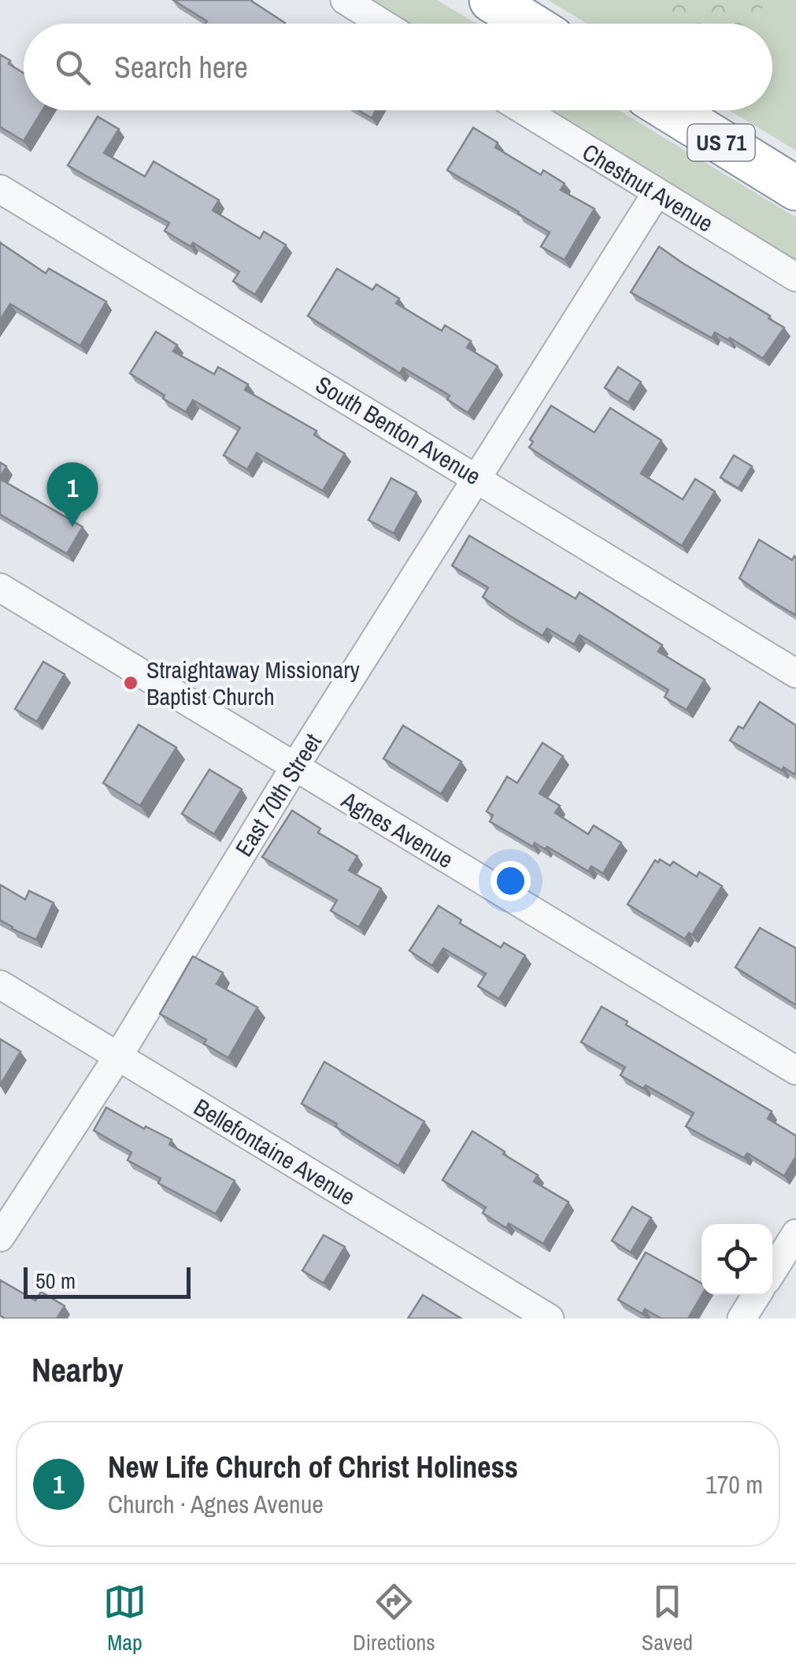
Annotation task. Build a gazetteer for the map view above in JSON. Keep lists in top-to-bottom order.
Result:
{
  "streets": {
    "highway": ["US 71"],
    "street": [
      "Chestnut Avenue",
      "South Benton Avenue",
      "East 70th Street",
      "Agnes Avenue",
      "Bellefontaine Avenue"
    ]
  },
  "crossings": [
    ["Chestnut Avenue", "East 70th Street"],
    ["South Benton Avenue", "East 70th Street"],
    ["East 70th Street", "Agnes Avenue"],
    ["East 70th Street", "Bellefontaine Avenue"]
  ],
  "places": ["Straightaway Missionary Baptist Church"],
  "scale_bar": "50 m",
  "page": {
    "search": "Search here",
    "pins": "1",
    "scale": "50 m",
    "heading": "Nearby",
    "list": [
      {
        "mark": "1",
        "name": "New Life Church of Christ Holiness",
        "note": "Church · Agnes Avenue",
        "value": "170 m"
      }
    ],
    "nav": ["Map", "Directions", "Saved"]
  }
}
